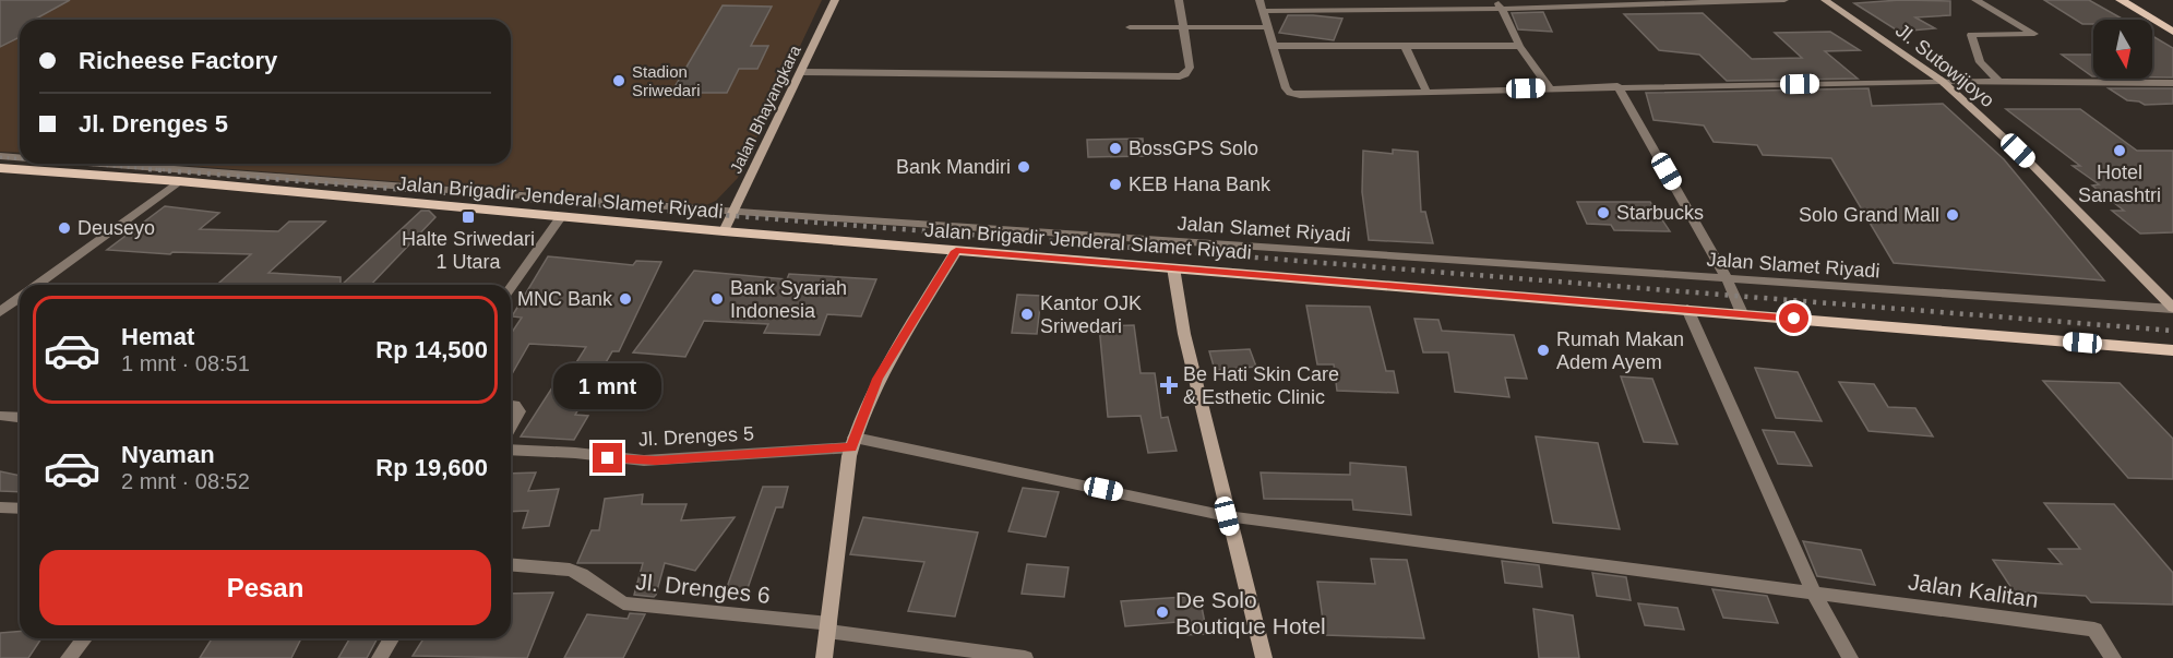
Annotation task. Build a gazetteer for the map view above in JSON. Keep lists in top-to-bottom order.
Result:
{
  "streets": {
    "main road": ["Jl. Sutowijoyo", "Jalan Bhayangkara", "Jalan Brigadir Jenderal Slamet Riyadi"],
    "street": [
      "Jalan Slamet Riyadi",
      "Jl. Drenges 5",
      "Jl. Drenges 6",
      "Jalan Kalitan"
    ]
  },
  "crossings": [
    ["Jl. Sutowijoyo", "Jalan Slamet Riyadi"],
    ["Jalan Bhayangkara", "Jalan Brigadir Jenderal Slamet Riyadi"],
    ["Jalan Bhayangkara", "Jalan Slamet Riyadi"],
    ["Jl. Drenges 5", "Jalan Kalitan"]
  ],
  "places": {
    "other": [
      "Stadion Sriwedari",
      "BossGPS Solo",
      "Hotel Sanashtri",
      "Bank Mandiri",
      "KEB Hana Bank",
      "Starbucks",
      "Solo Grand Mall",
      "Deuseyo",
      "MNC Bank",
      "Bank Syariah Indonesia",
      "Kantor OJK Sriwedari",
      "Rumah Makan Adem Ayem",
      "De Solo Boutique Hotel"
    ],
    "transit": ["Halte Sriwedari 1 Utara"],
    "health": ["Be Hati Skin Care & Esthetic Clinic"]
  },
  "north": "bottom",
  "page": {
    "banner": ["Richeese Factory", "Jl. Drenges 5"],
    "list": [
      {
        "name": "Hemat",
        "note": "1 mnt · 08:51",
        "value": "Rp 14,500"
      },
      {
        "name": "Nyaman",
        "note": "2 mnt · 08:52",
        "value": "Rp 19,600"
      }
    ],
    "bubble": "1 mnt",
    "buttons": "Pesan"
  }
}
